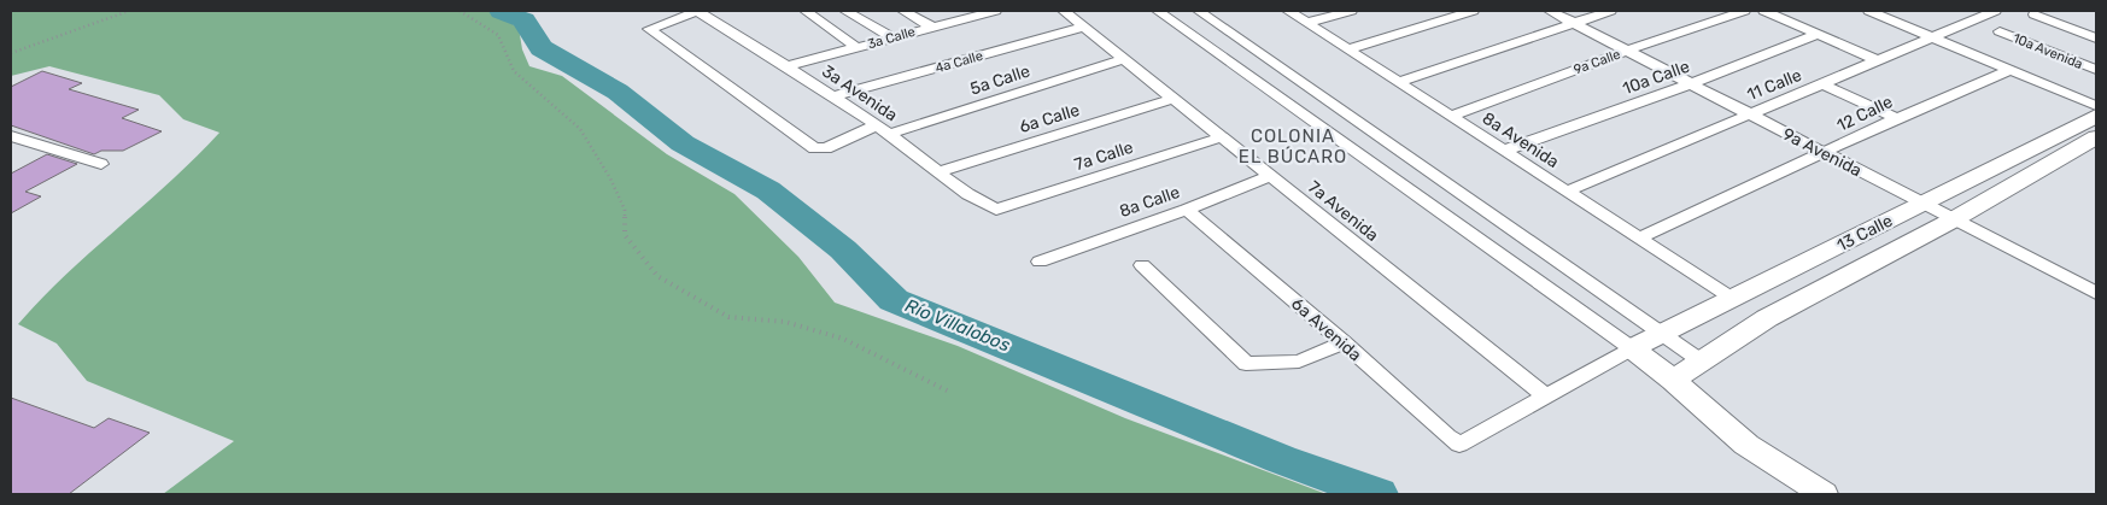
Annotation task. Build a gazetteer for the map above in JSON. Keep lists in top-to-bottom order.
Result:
{
  "streets": {
    "main road": ["13 Calle"],
    "street": [
      "3a Calle",
      "10a Avenida",
      "4a Calle",
      "9a Calle",
      "10a Calle",
      "5a Calle",
      "11 Calle",
      "3a Avenida",
      "12 Calle",
      "6a Calle",
      "8a Avenida",
      "9a Avenida",
      "7a Calle",
      "8a Calle",
      "7a Avenida",
      "6a Avenida"
    ]
  },
  "crossings": [
    ["3a Calle", "3a Avenida"],
    ["4a Calle", "3a Avenida"],
    ["4a Calle", "7a Avenida"],
    ["9a Calle", "8a Avenida"],
    ["9a Calle", "9a Avenida"],
    ["10a Calle", "8a Avenida"],
    ["10a Calle", "9a Avenida"],
    ["5a Calle", "3a Avenida"],
    ["5a Calle", "7a Avenida"],
    ["11 Calle", "8a Avenida"],
    ["11 Calle", "9a Avenida"],
    ["3a Avenida", "6a Calle"],
    ["3a Avenida", "7a Calle"],
    ["12 Calle", "8a Avenida"],
    ["12 Calle", "9a Avenida"],
    ["6a Calle", "7a Avenida"],
    ["8a Avenida", "13 Calle"],
    ["9a Avenida", "13 Calle"],
    ["7a Calle", "7a Avenida"],
    ["8a Calle", "7a Avenida"],
    ["8a Calle", "6a Avenida"],
    ["7a Avenida", "6a Avenida"]
  ],
  "districts": ["COLONIA EL BÚCARO"],
  "water": ["Río Villalobos"]
}
